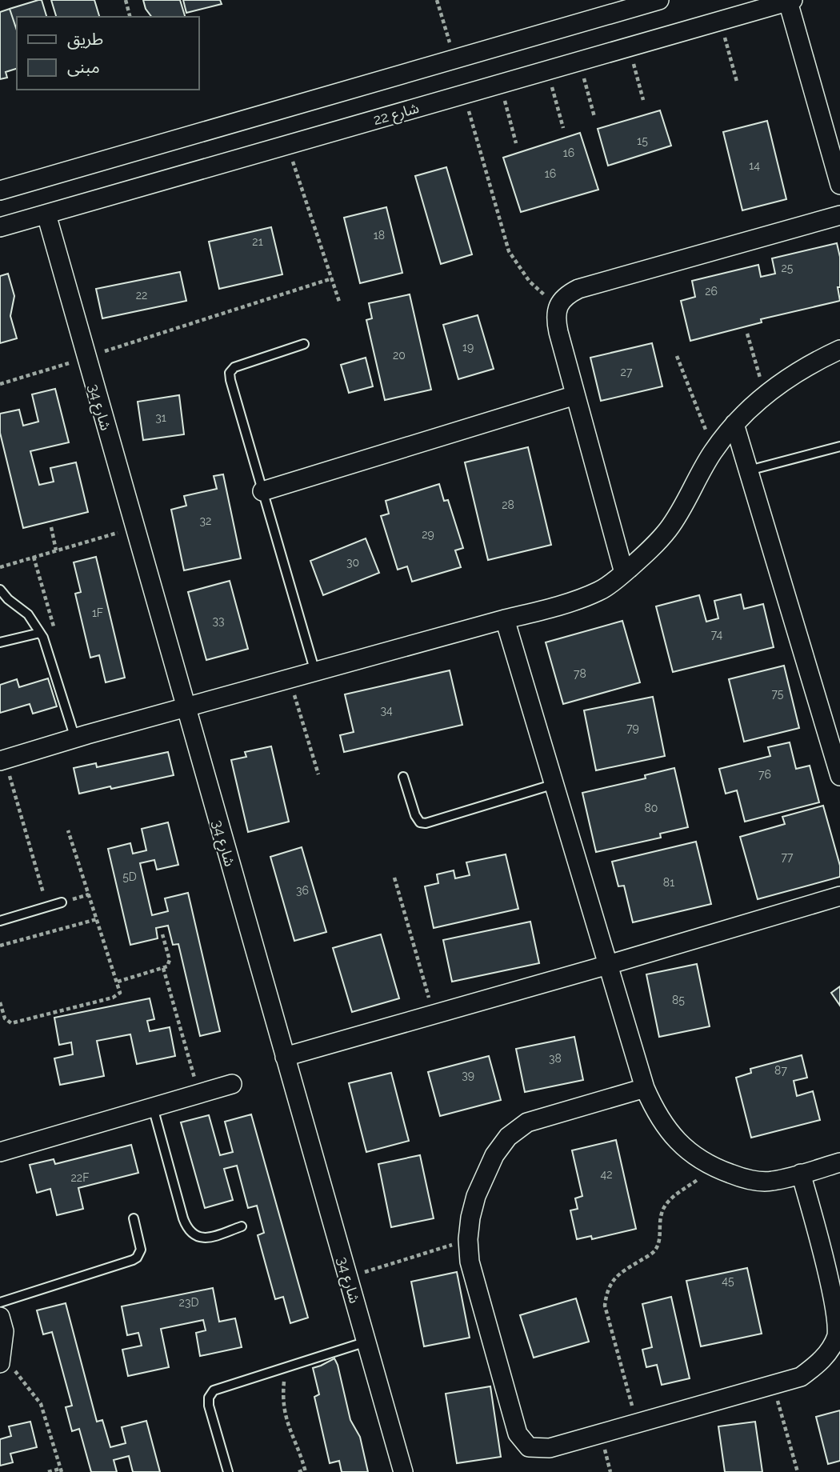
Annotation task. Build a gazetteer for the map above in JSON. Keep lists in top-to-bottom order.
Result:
{
  "streets": {
    "street": ["شارع 22", "شارع 34"]
  },
  "crossings": [
    ["شارع 22", "شارع 34"]
  ],
  "house_numbers": [
    "15",
    "16",
    "14",
    "16",
    "18",
    "21",
    "25",
    "26",
    "22",
    "19",
    "20",
    "27",
    "31",
    "28",
    "32",
    "29",
    "30",
    "1F",
    "33",
    "74",
    "78",
    "75",
    "34",
    "79",
    "76",
    "80",
    "77",
    "5D",
    "81",
    "36",
    "85",
    "38",
    "87",
    "39",
    "42",
    "22F",
    "45",
    "23D"
  ],
  "legend": ["طريق", "مبنى"]
}
